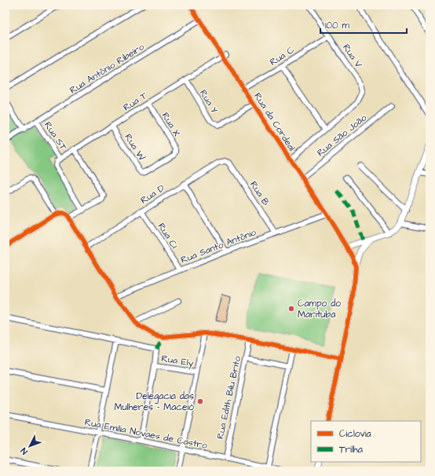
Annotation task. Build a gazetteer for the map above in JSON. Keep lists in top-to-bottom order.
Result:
{
  "streets": {
    "street": [
      "Rua C",
      "Rua V",
      "Rua Antônio Ribeiro",
      "Rua T",
      "Rua Y",
      "Rua da Cordeal",
      "Rua X",
      "Rua São João",
      "Rua ST",
      "Rua W",
      "Rua B",
      "Rua D",
      "Rua C1",
      "Rua Santo Antônio",
      "Rua Ely",
      "Rua Edith Bilu Brito",
      "Rua Emília Novaes de Castro"
    ]
  },
  "crossings": [
    ["Rua C", "Rua V"],
    ["Rua C", "Rua da Cordeal"],
    ["Rua Antônio Ribeiro", "Rua da Cordeal"],
    ["Rua Antônio Ribeiro", "Rua ST"],
    ["Rua T", "Rua Y"],
    ["Rua T", "Rua da Cordeal"],
    ["Rua T", "Rua X"],
    ["Rua T", "Rua ST"],
    ["Rua T", "Rua W"],
    ["Rua Y", "Rua da Cordeal"],
    ["Rua da Cordeal", "Rua São João"],
    ["Rua da Cordeal", "Rua Santo Antônio"],
    ["Rua X", "Rua W"],
    ["Rua B", "Rua D"],
    ["Rua B", "Rua Santo Antônio"],
    ["Rua D", "Rua C1"],
    ["Rua C1", "Rua Santo Antônio"],
    ["Rua Edith Bilu Brito", "Rua Emília Novaes de Castro"]
  ],
  "places": ["Campo do Marituba", "Delegacia das Mulheres - Maceió"],
  "legend": ["Ciclovia", "Trilha"],
  "scale_bar": "100 m",
  "north": "bottom left"
}
